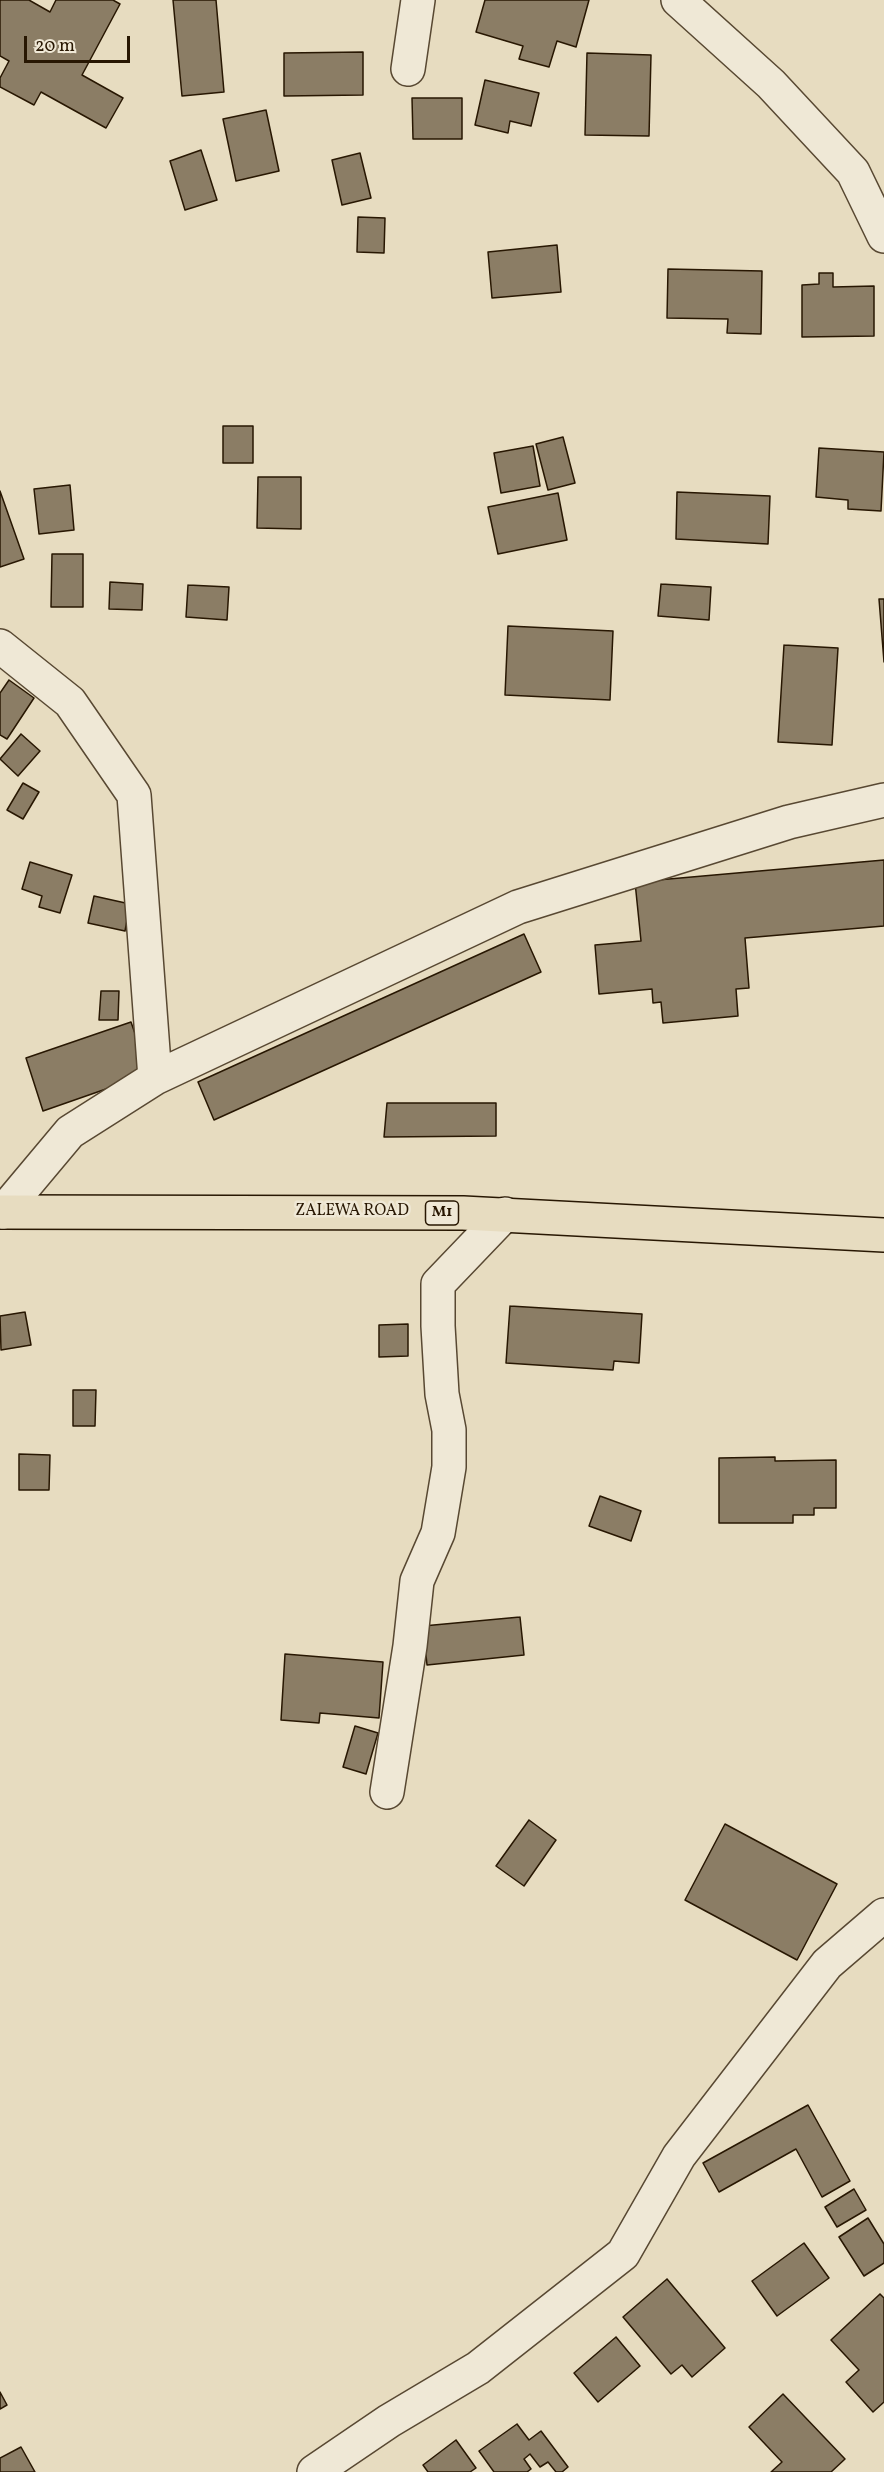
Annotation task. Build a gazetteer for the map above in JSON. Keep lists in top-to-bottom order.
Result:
{
  "streets": {
    "highway": ["ZALEWA ROAD", "M1"]
  },
  "scale_bar": "20 m"
}
